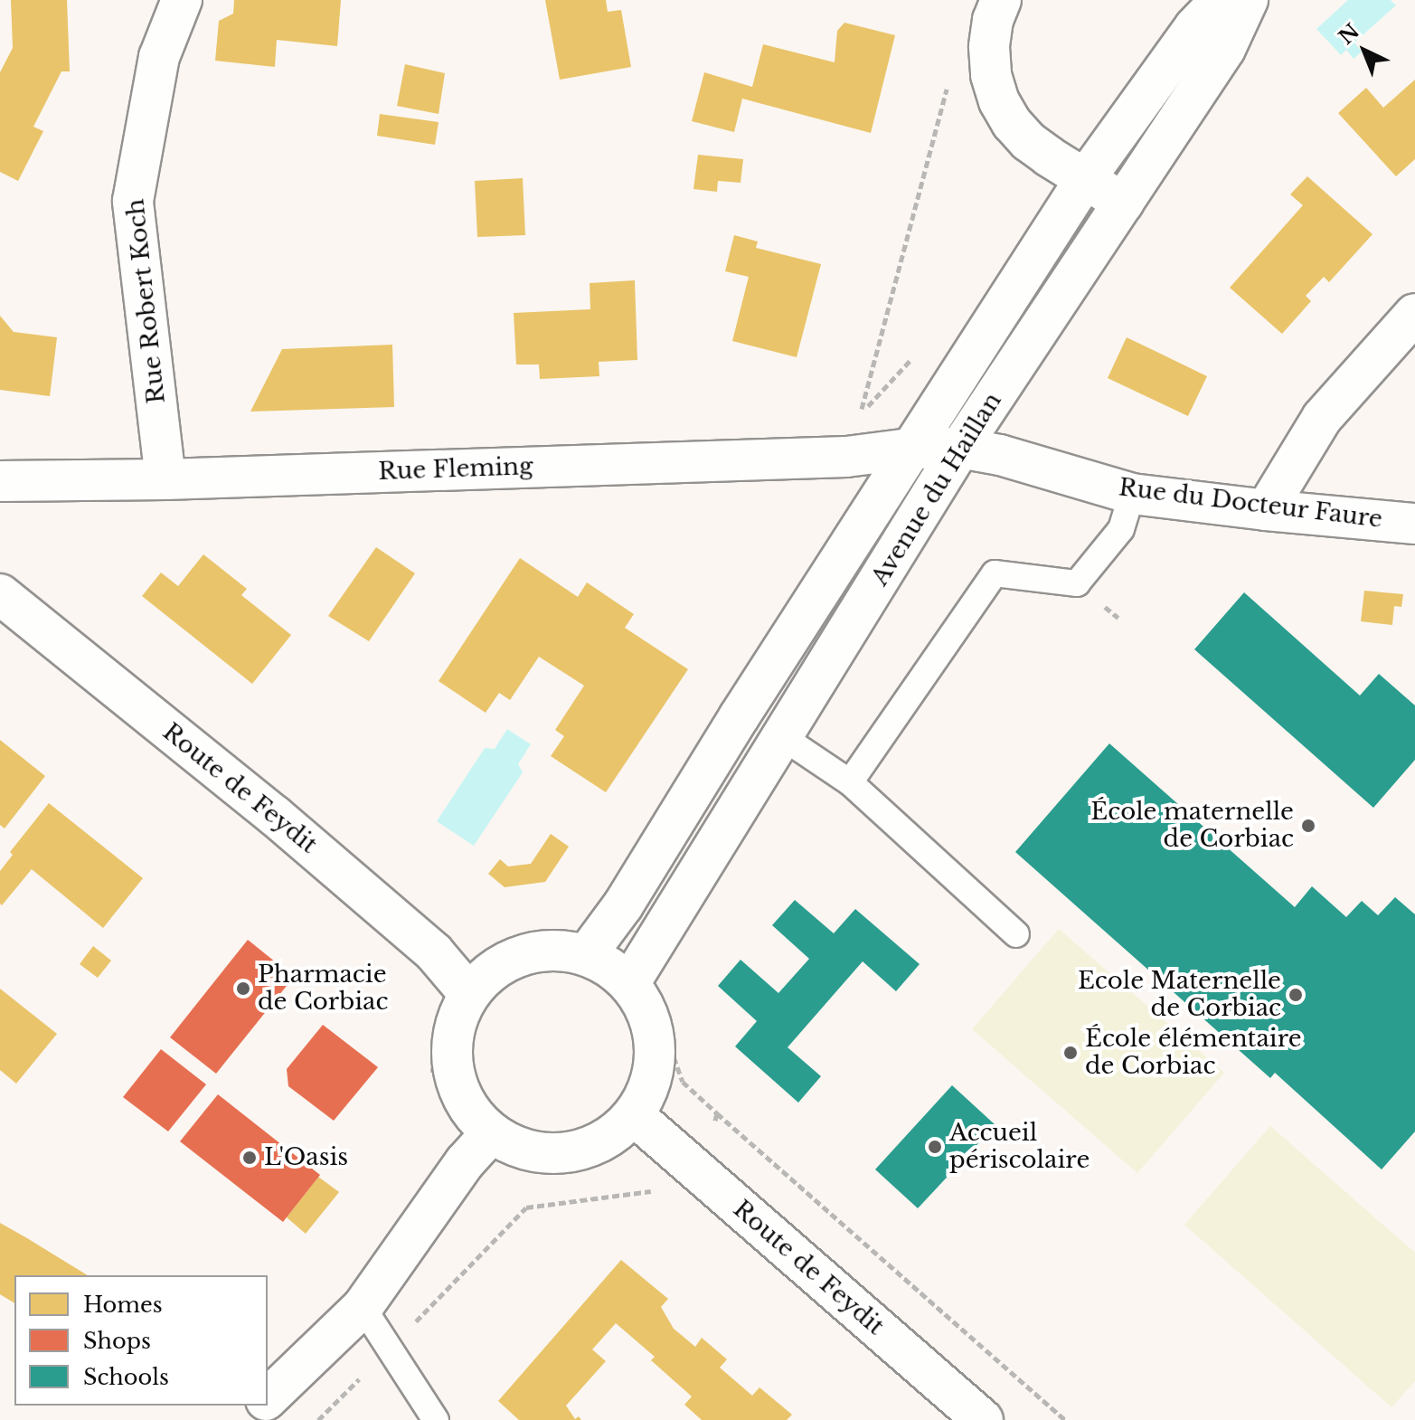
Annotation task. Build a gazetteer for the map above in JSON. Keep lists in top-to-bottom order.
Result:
{
  "streets": {
    "street": [
      "Rue Robert Koch",
      "Rue Fleming",
      "Avenue du Haillan",
      "Rue du Docteur Faure",
      "Route de Feydit"
    ]
  },
  "crossings": [
    ["Rue Robert Koch", "Rue Fleming"],
    ["Rue Fleming", "Avenue du Haillan"],
    ["Rue Fleming", "Rue du Docteur Faure"],
    ["Avenue du Haillan", "Rue du Docteur Faure"],
    ["Avenue du Haillan", "Route de Feydit"]
  ],
  "places": [
    "École maternelle de Corbiac",
    "Pharmacie de Corbiac",
    "Ecole Maternelle de Corbiac",
    "École élémentaire de Corbiac",
    "Accueil périscolaire",
    "L'Oasis"
  ],
  "legend": ["Homes", "Shops", "Schools"],
  "north": "top left"
}
